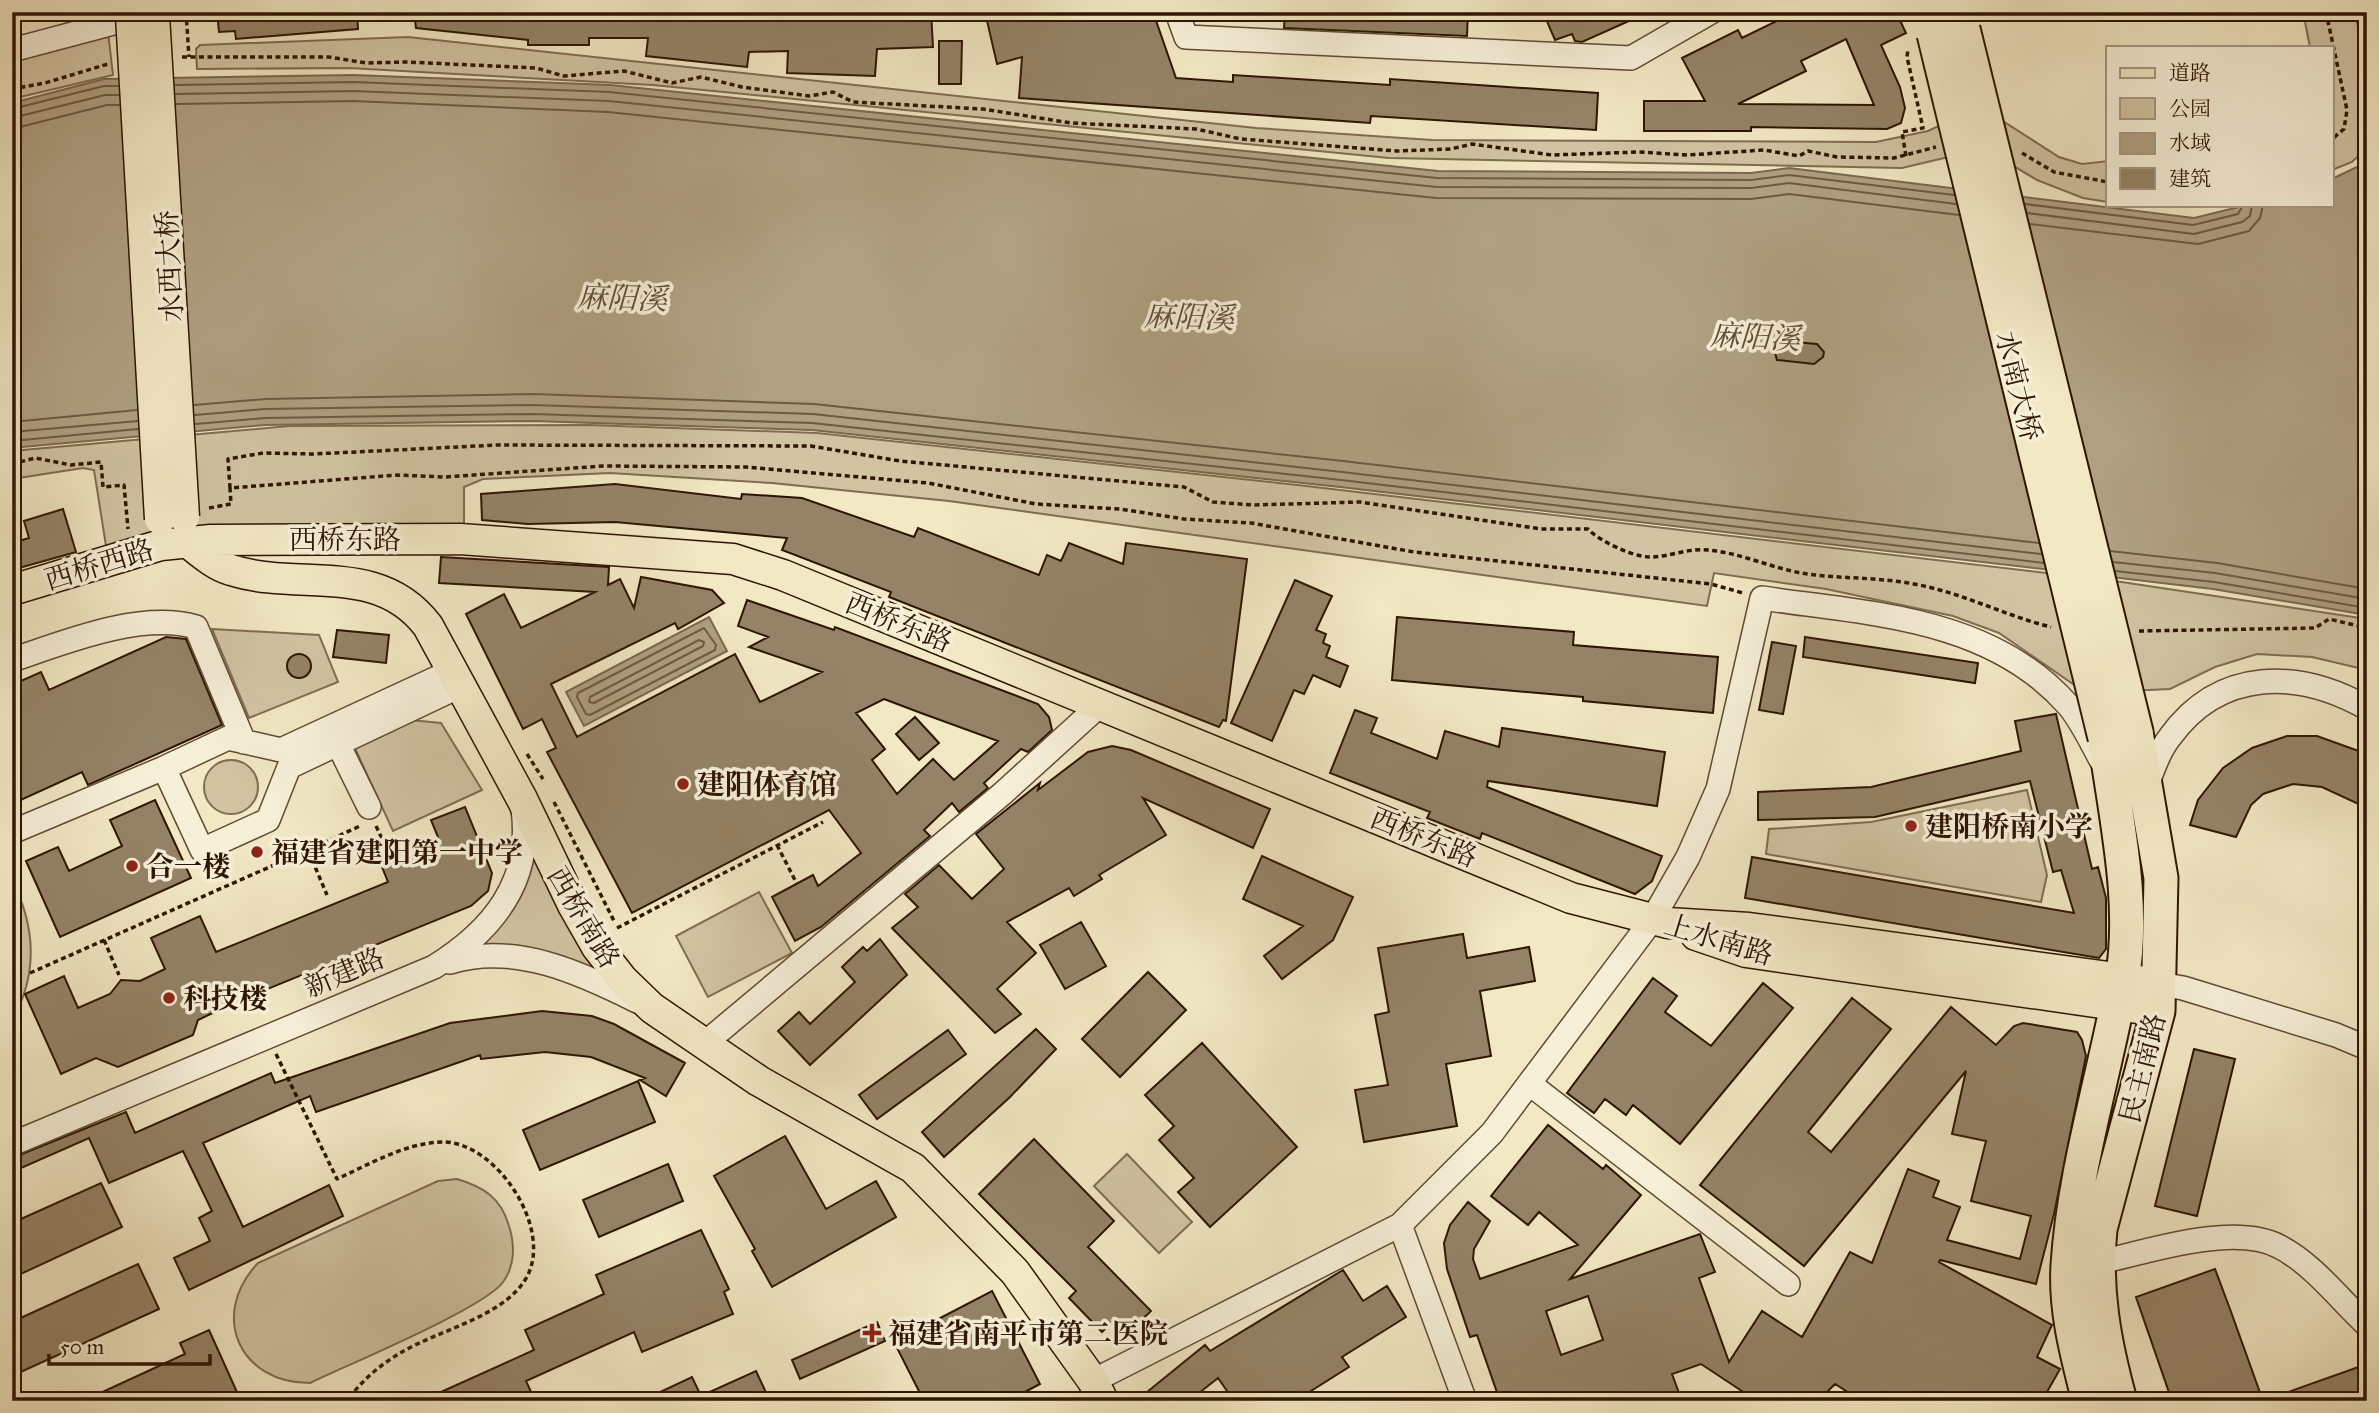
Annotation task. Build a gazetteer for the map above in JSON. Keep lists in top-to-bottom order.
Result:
{
  "streets": {
    "highway": ["水南大桥", "民主南路"],
    "main road": [
      "水西大桥",
      "西桥东路",
      "西桥西路",
      "西桥南路",
      "上水南路"
    ],
    "street": ["新建路"]
  },
  "crossings": [
    ["水西大桥", "西桥东路"],
    ["水西大桥", "西桥西路"],
    ["水西大桥", "西桥南路"],
    ["水南大桥", "民主南路"],
    ["西桥东路", "西桥西路"],
    ["西桥东路", "西桥南路"],
    ["西桥东路", "上水南路"],
    ["西桥西路", "西桥南路"],
    ["西桥南路", "新建路"],
    ["上水南路", "民主南路"]
  ],
  "water": ["麻阳溪"],
  "places": {
    "other": [
      "建阳体育馆",
      "建阳桥南小学",
      "福建省建阳第一中学",
      "合一楼",
      "科技楼"
    ],
    "health": ["福建省南平市第二医院"]
  },
  "legend": [
    "道路",
    "公园",
    "水域",
    "建筑"
  ],
  "scale_bar": "50 m"
}
